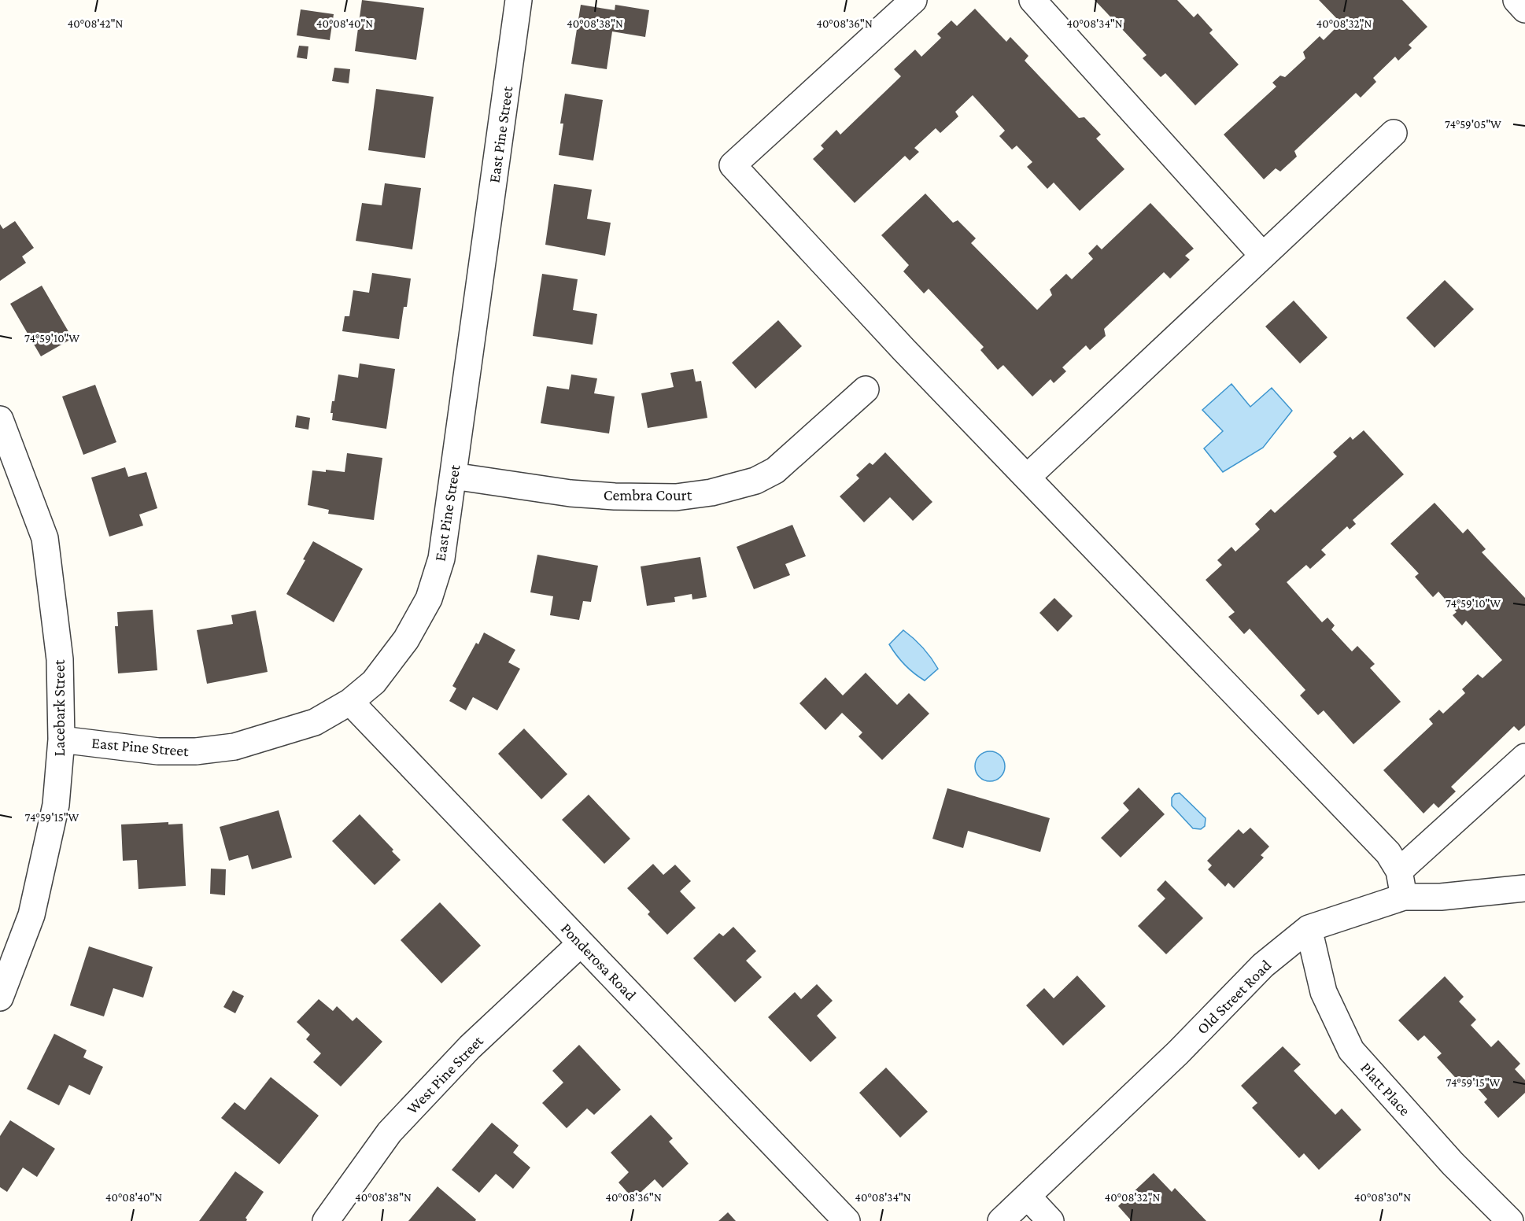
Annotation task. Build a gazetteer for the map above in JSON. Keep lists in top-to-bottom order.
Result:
{
  "streets": {
    "street": [
      "East Pine Street",
      "Cembra Court",
      "Lacebark Street",
      "Ponderosa Road",
      "Old Street Road",
      "West Pine Street",
      "Platt Place"
    ]
  },
  "crossings": [
    ["East Pine Street", "Cembra Court"],
    ["East Pine Street", "Lacebark Street"],
    ["East Pine Street", "Ponderosa Road"],
    ["Ponderosa Road", "West Pine Street"],
    ["Old Street Road", "Platt Place"]
  ],
  "coordinates": [
    "40°08'42\"N",
    "40°08'40\"N",
    "40°08'38\"N",
    "40°08'36\"N",
    "40°08'34\"N",
    "40°08'32\"N",
    "74°59'05\"W",
    "74°59'10\"W",
    "74°59'15\"W",
    "40°08'30\"N"
  ]
}
